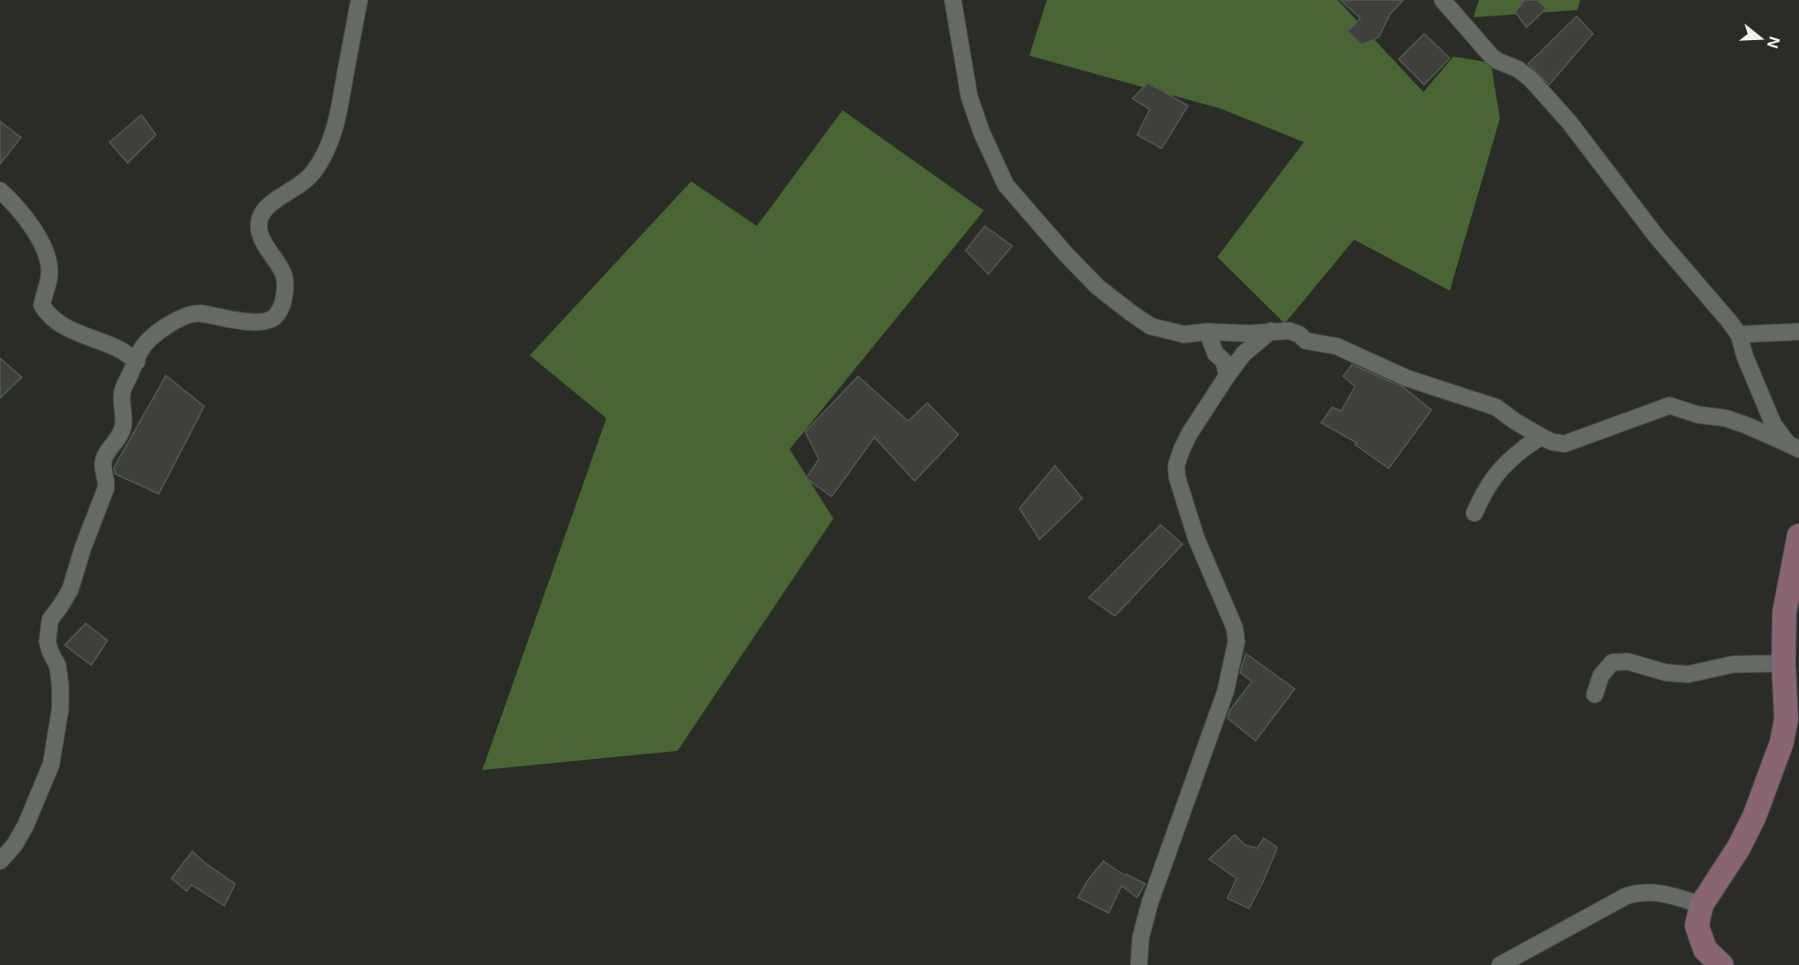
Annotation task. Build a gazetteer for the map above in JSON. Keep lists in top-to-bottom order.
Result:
{
  "north": "right"
}
